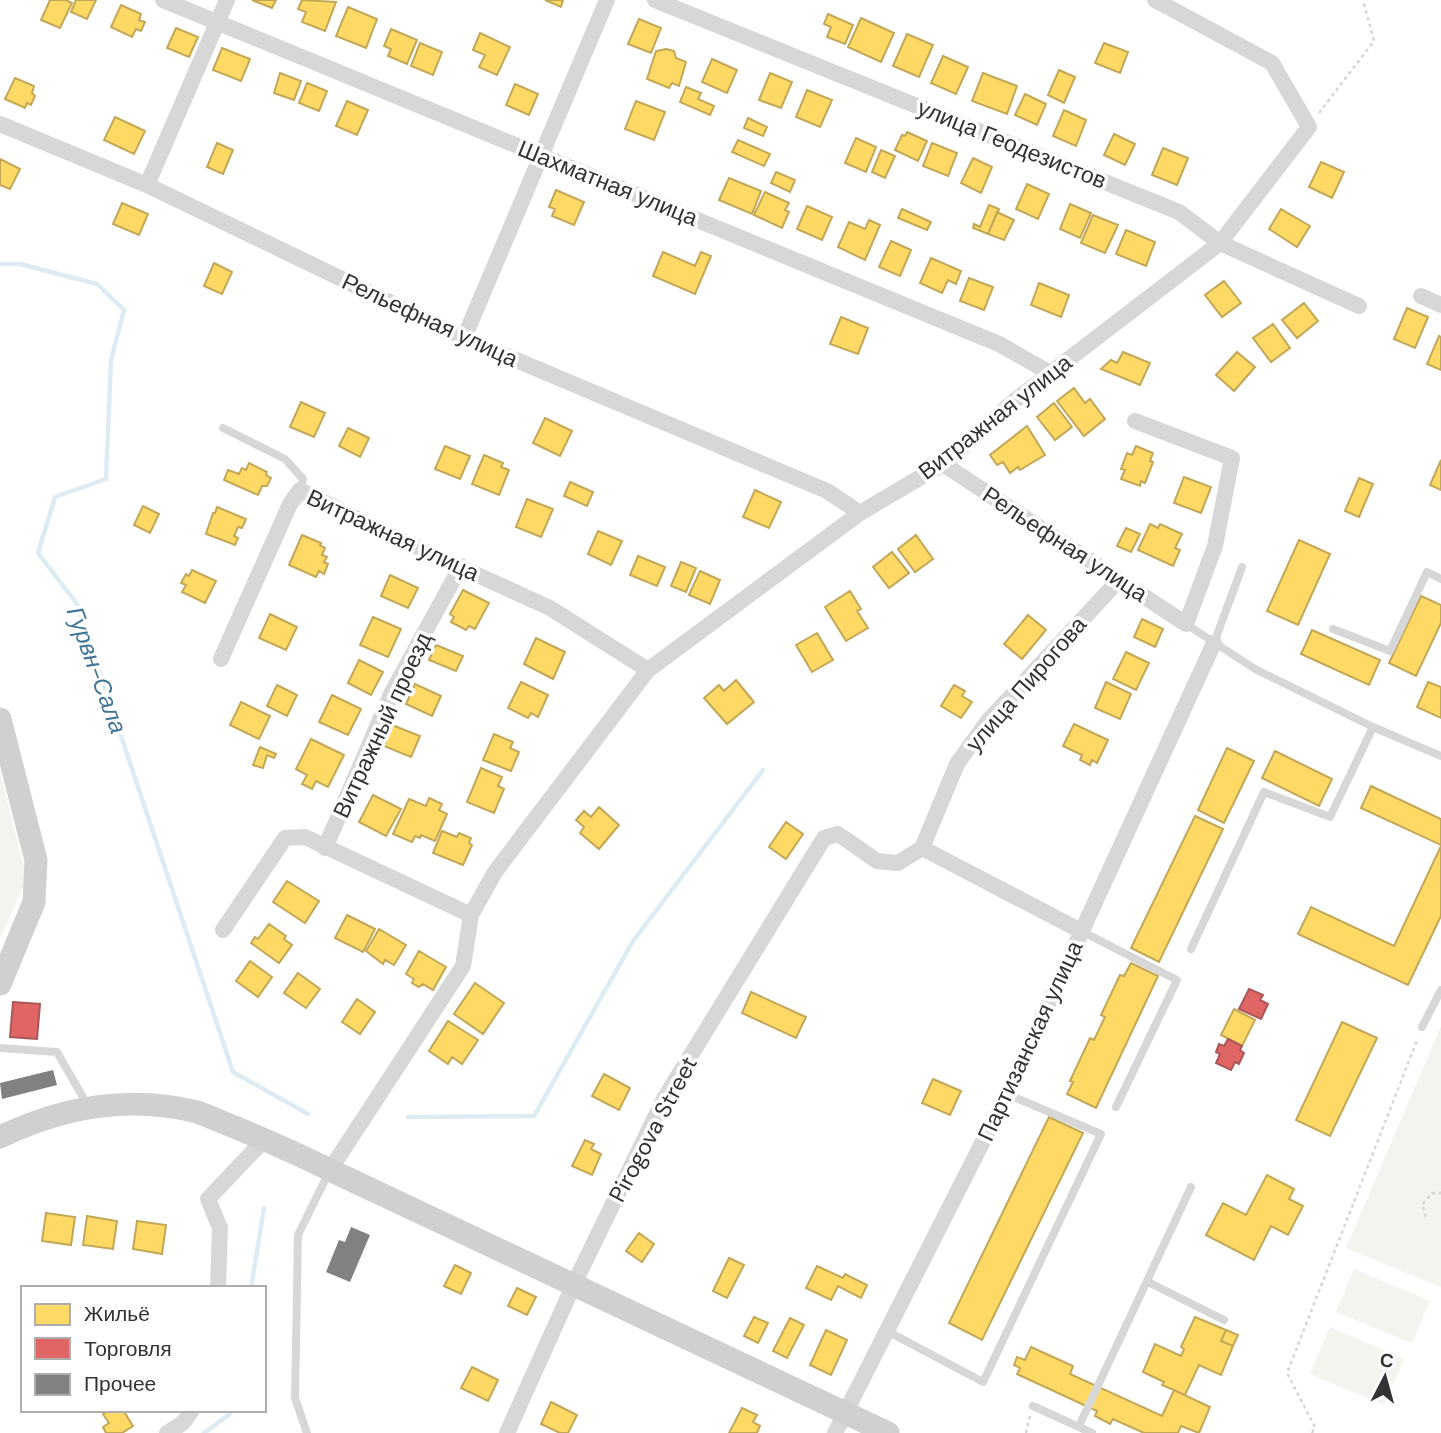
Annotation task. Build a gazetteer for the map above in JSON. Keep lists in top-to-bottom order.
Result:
{
  "streets": {
    "street": [
      "улица Геодезистов",
      "Шахматная улица",
      "Рельефная улица",
      "Витражная улица",
      "улица Пирогова",
      "Витражный проезд",
      "Партизанская улица",
      "Pirogova Street"
    ]
  },
  "crossings": [
    ["улица Геодезистов", "Витражная улица"],
    ["Шахматная улица", "Витражная улица"],
    ["Рельефная улица", "Витражная улица"],
    ["Рельефная улица", "улица Пирогова"],
    ["Витражная улица", "Витражный проезд"],
    ["улица Пирогова", "Pirogova Street"]
  ],
  "water": ["Гурвн-Сала"],
  "legend": ["Жильё", "Торговля", "Прочее"],
  "north": "top"
}
